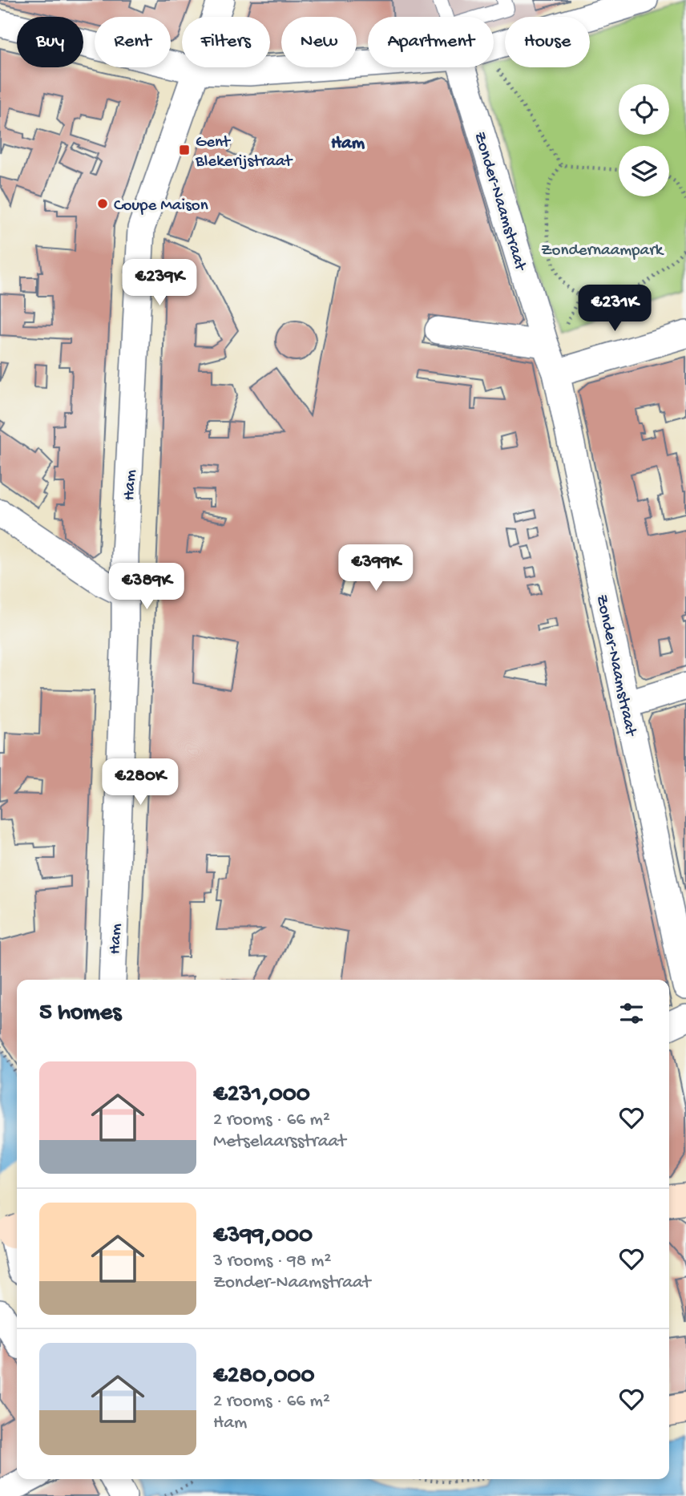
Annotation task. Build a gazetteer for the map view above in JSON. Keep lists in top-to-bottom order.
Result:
{
  "streets": {
    "street": ["Zonder-Naamstraat", "Ham"]
  },
  "districts": ["Ham"],
  "parks": ["Zondernaampark"],
  "places": {
    "transit": ["Gent Blekerijstraat"],
    "other": ["Coupe Maison"]
  },
  "page": {
    "chip": [
      "Buy",
      "Rent",
      "Filters",
      "New",
      "Apartment",
      "House"
    ],
    "price": [
      "€239K",
      "€231K",
      "€399K",
      "€389K",
      "€280K"
    ],
    "heading": "5 homes",
    "list": [
      {
        "name": "€231,000",
        "note": "2 rooms · 66 m² · Metselaarsstraat"
      },
      {
        "name": "€399,000",
        "note": "3 rooms · 98 m² · Zonder-Naamstraat"
      },
      {
        "name": "€280,000",
        "note": "2 rooms · 66 m² · Ham"
      }
    ]
  }
}
